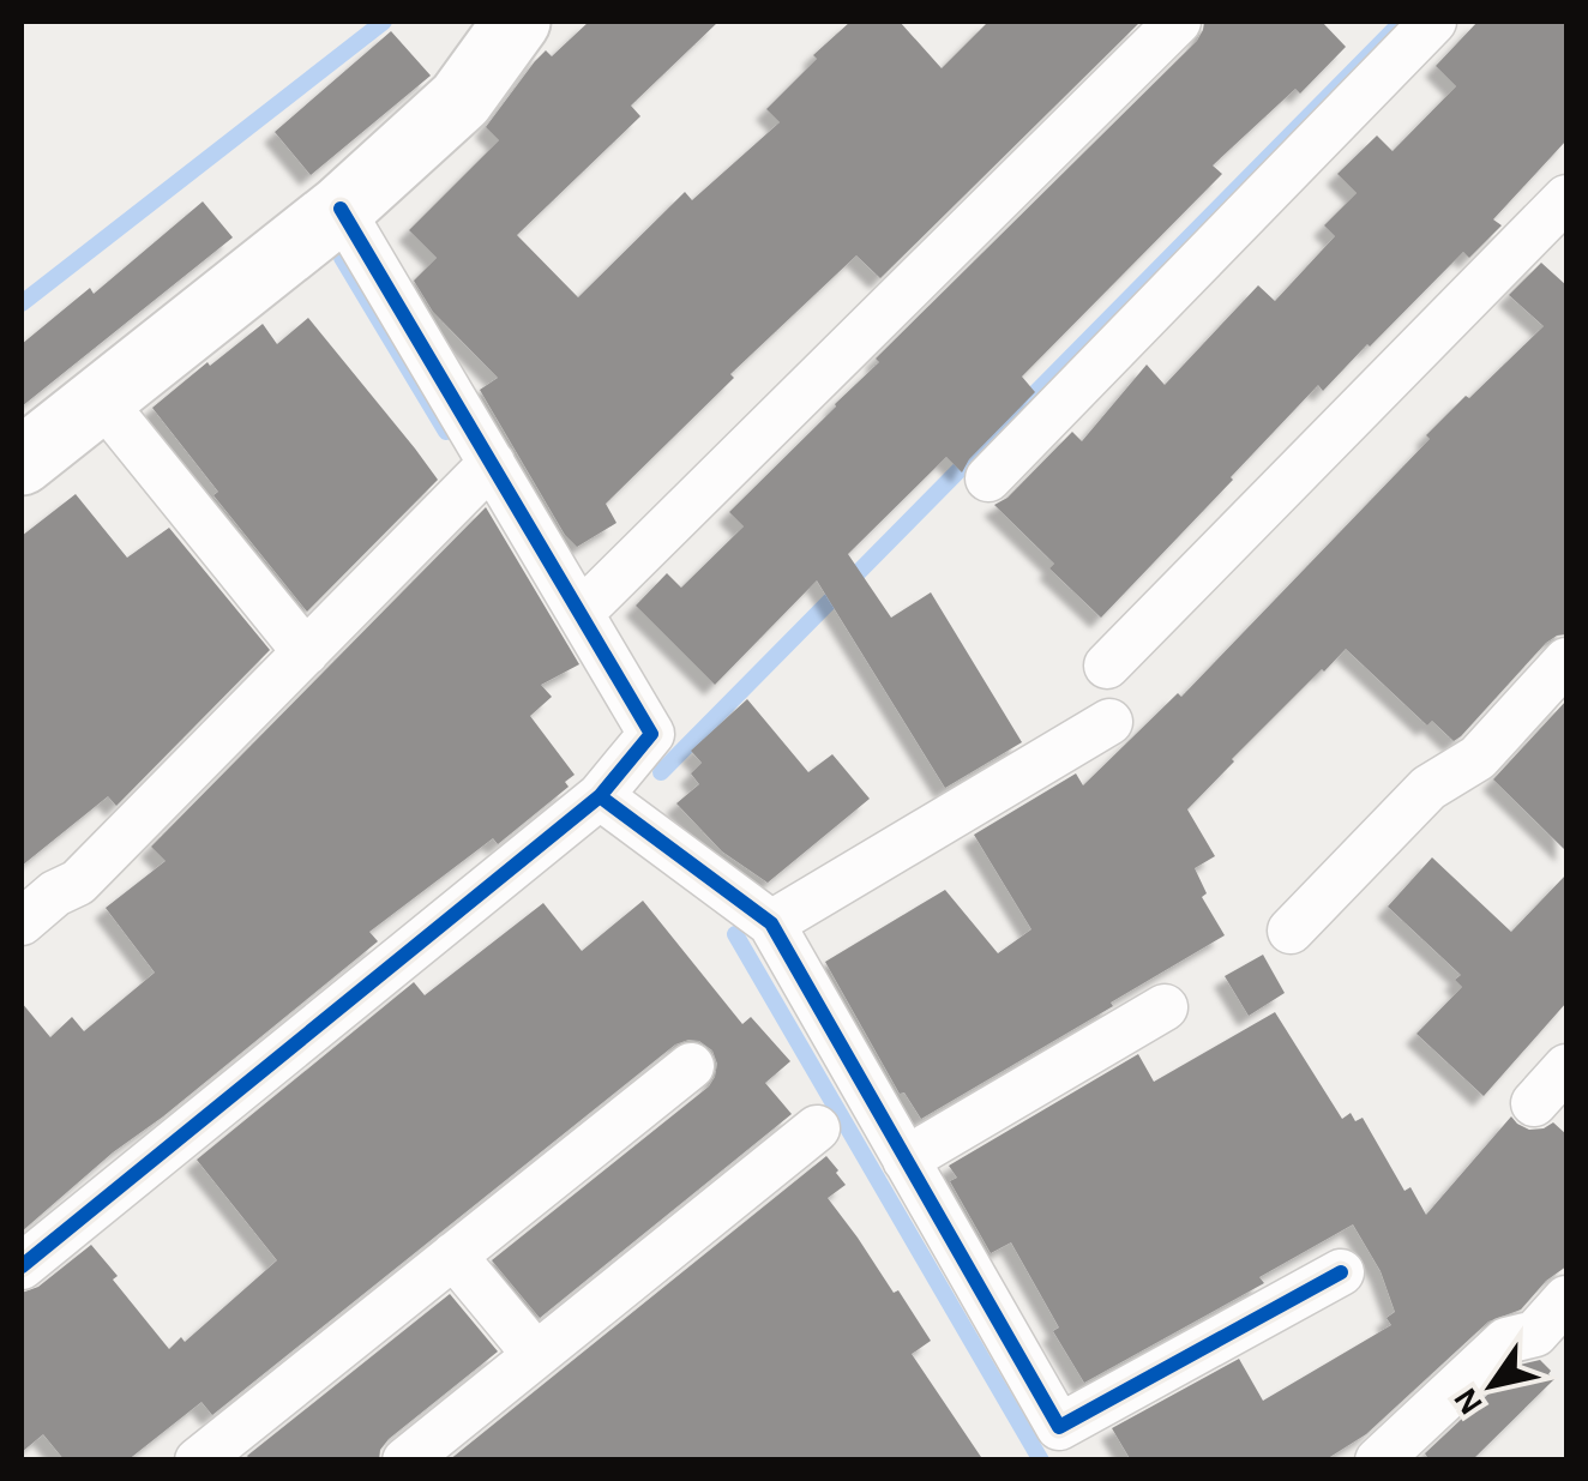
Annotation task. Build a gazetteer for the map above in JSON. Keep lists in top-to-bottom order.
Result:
{
  "north": "bottom left"
}
